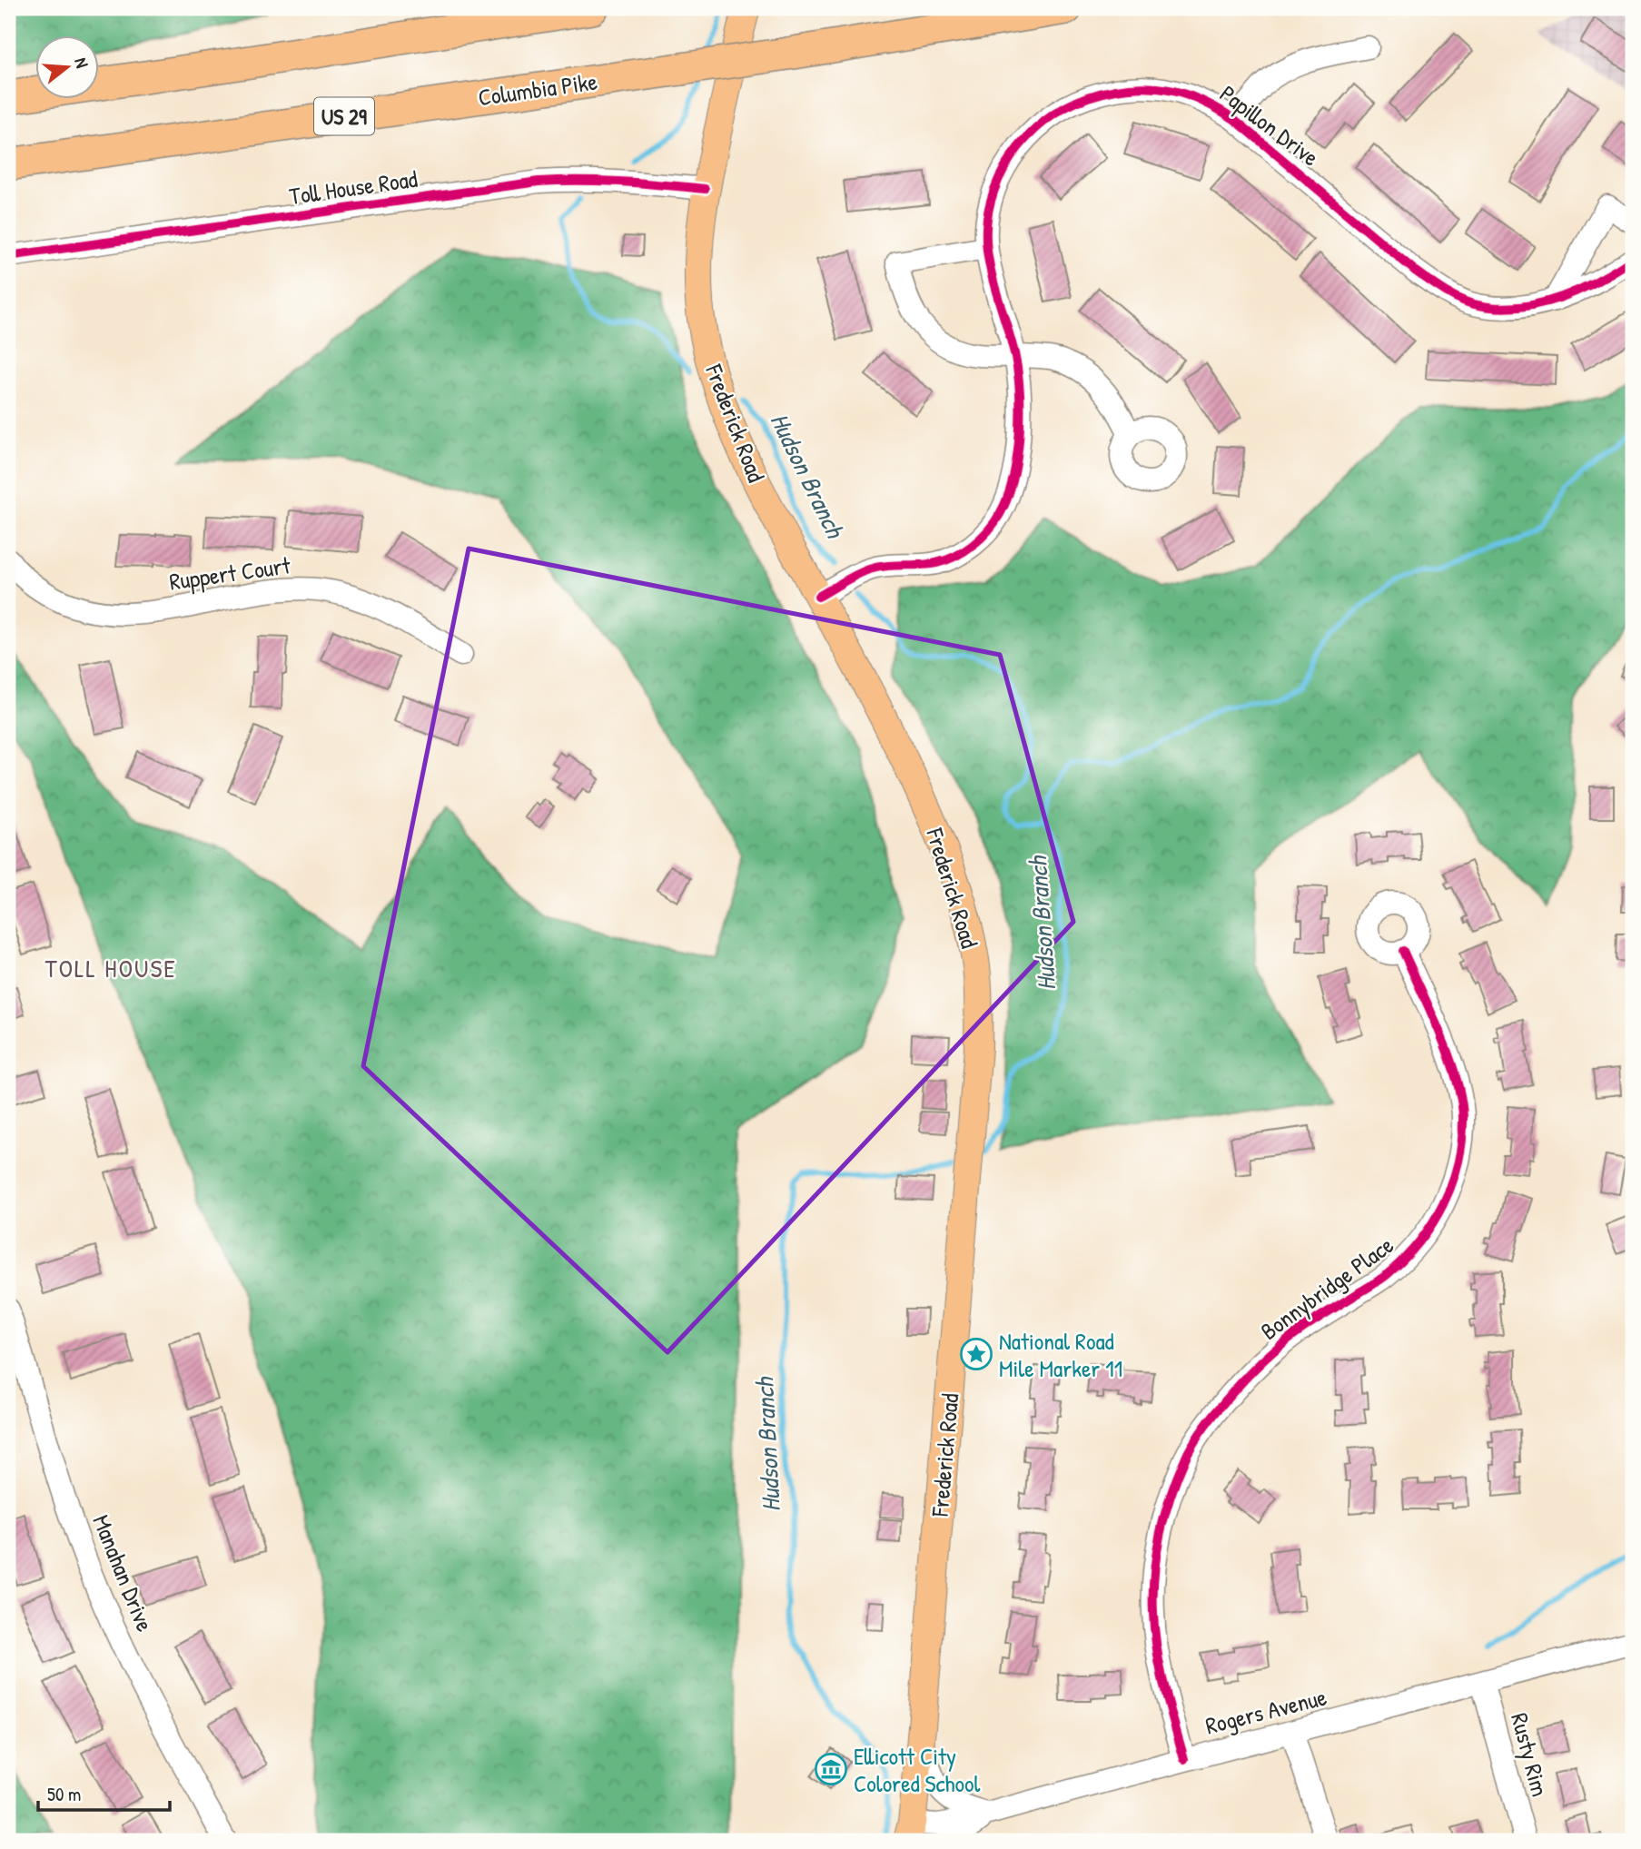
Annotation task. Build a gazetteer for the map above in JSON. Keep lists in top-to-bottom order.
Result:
{
  "streets": {
    "highway": ["Columbia Pike", "US 29"],
    "main road": ["Frederick Road"],
    "street": [
      "Papillon Drive",
      "Toll House Road",
      "Ruppert Court",
      "Bonnybridge Place",
      "Manahan Drive",
      "Rogers Avenue",
      "Rusty Rim"
    ]
  },
  "crossings": [
    ["Papillon Drive", "Frederick Road"],
    ["Toll House Road", "Frederick Road"],
    ["Frederick Road", "Rogers Avenue"],
    ["Bonnybridge Place", "Rogers Avenue"],
    ["Rogers Avenue", "Rusty Rim"]
  ],
  "districts": ["TOLL HOUSE"],
  "water": ["Hudson Branch"],
  "places": {
    "place": ["National Road Mile Marker 11"],
    "museum": ["Ellicott City Colored School"]
  },
  "scale_bar": "50 m",
  "north": "right"
}
